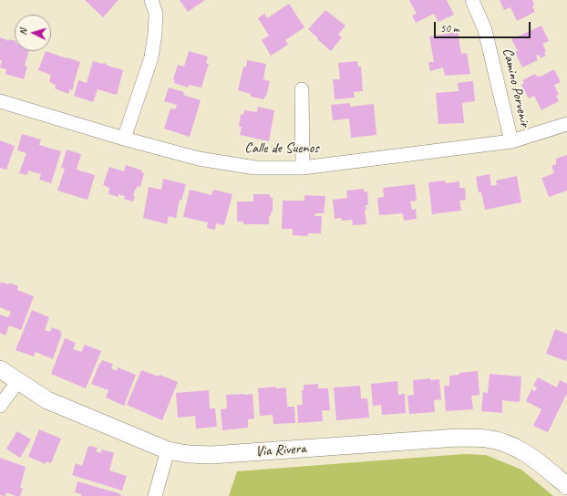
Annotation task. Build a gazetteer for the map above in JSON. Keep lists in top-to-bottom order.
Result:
{
  "streets": {
    "street": ["Camino Porvenir", "Calle de Suenos", "Via Rivera"]
  },
  "crossings": [
    ["Camino Porvenir", "Calle de Suenos"]
  ],
  "scale_bar": "50 m",
  "north": "left"
}
